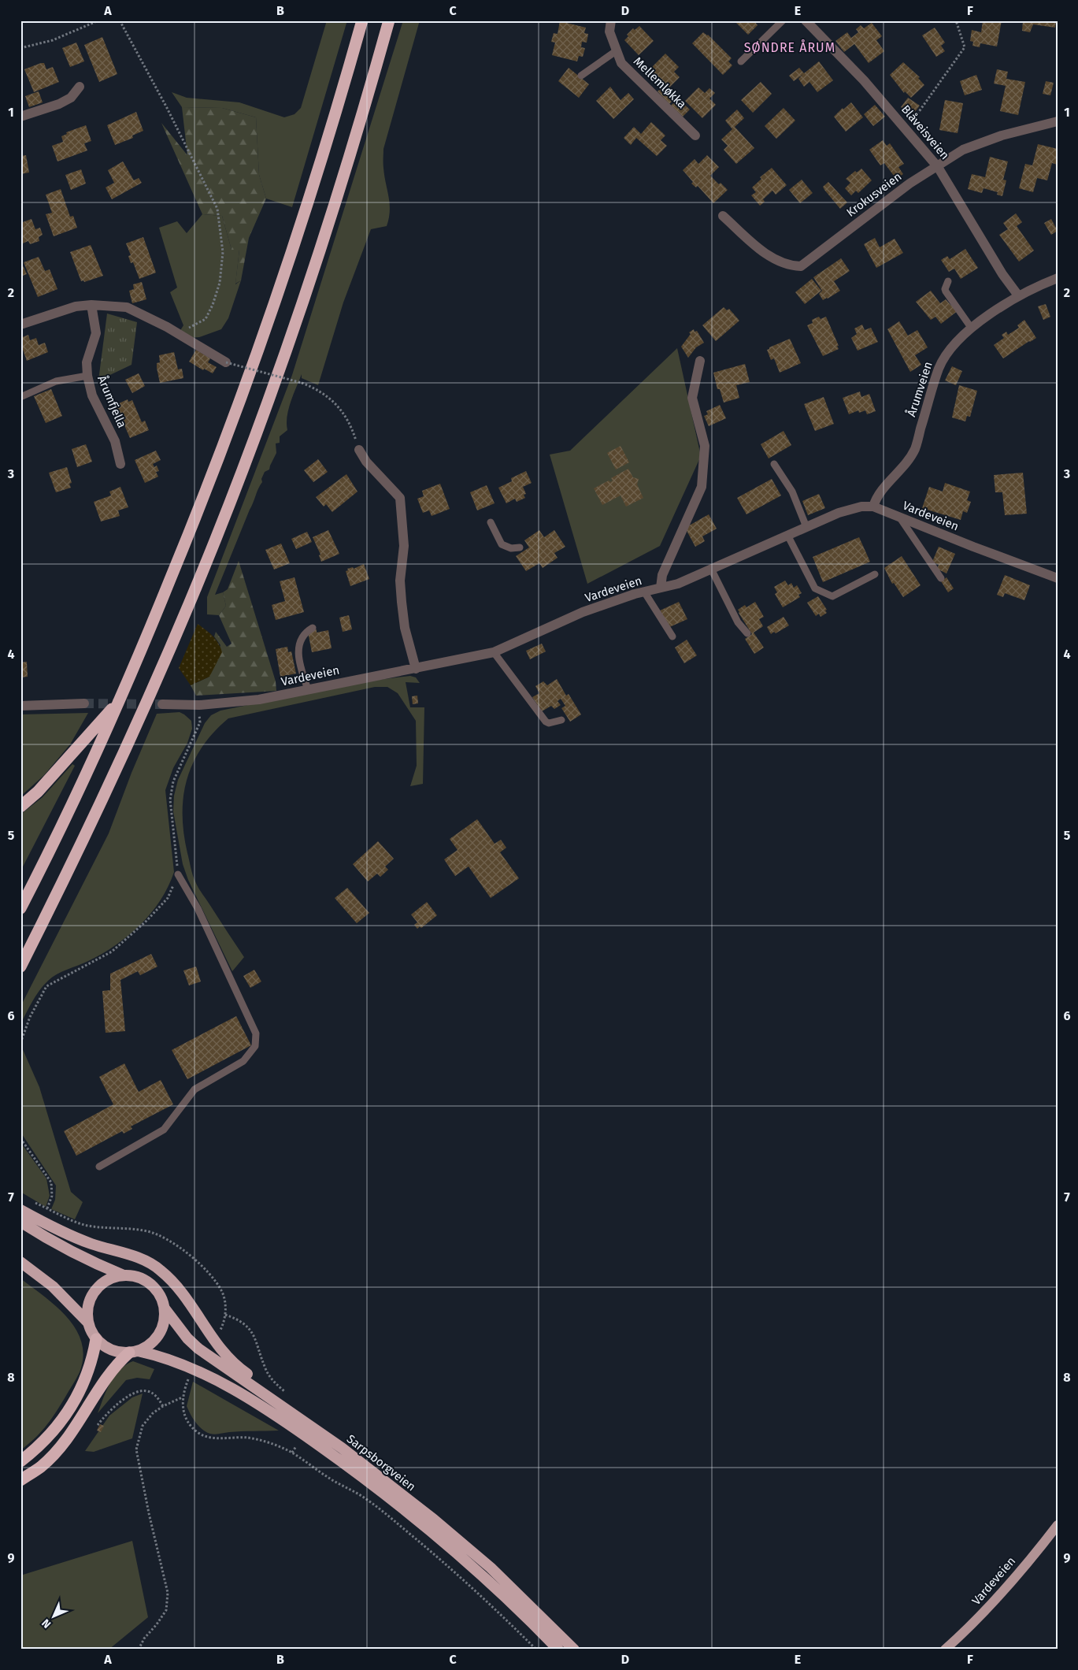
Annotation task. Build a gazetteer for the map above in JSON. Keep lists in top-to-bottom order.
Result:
{
  "streets": {
    "highway": ["Sarpsborgveien"],
    "main road": ["Vardeveien"],
    "street": [
      "Mellemløkka",
      "Blåveisveien",
      "Krokusveien",
      "Årumveien",
      "Årumfjella"
    ]
  },
  "crossings": [
    ["Blåveisveien", "Krokusveien"],
    ["Blåveisveien", "Årumveien"],
    ["Årumveien", "Vardeveien"]
  ],
  "districts": ["SØNDRE ÅRUM"],
  "north": "bottom left",
  "grid": {
    "columns": [
      "A",
      "B",
      "C",
      "D",
      "E",
      "F"
    ],
    "rows": [
      "1",
      "2",
      "3",
      "4",
      "5",
      "6",
      "7",
      "8",
      "9"
    ]
  }
}
